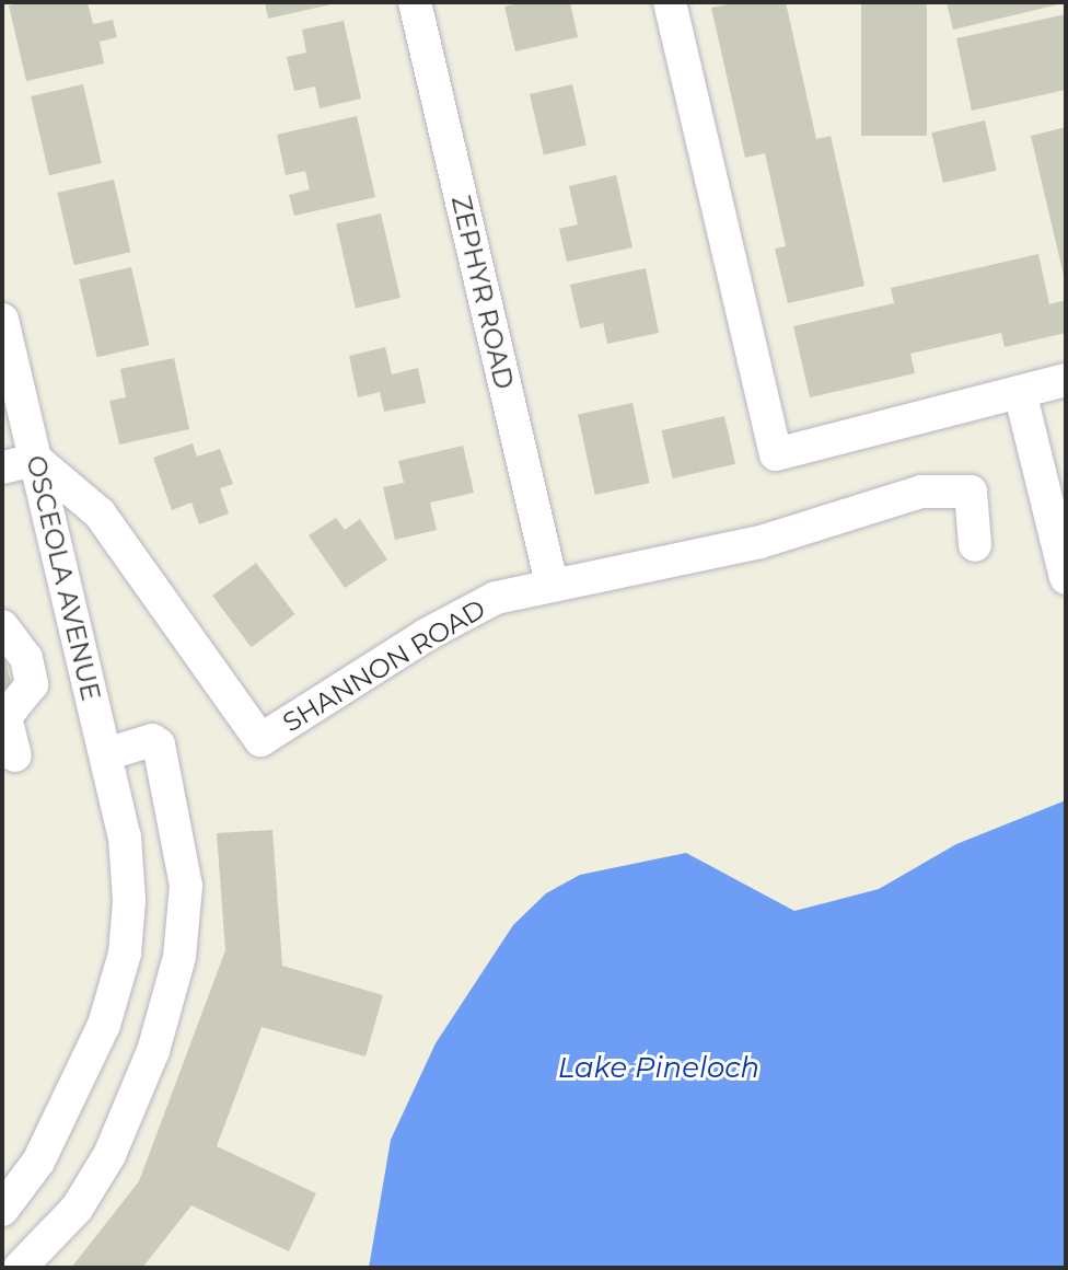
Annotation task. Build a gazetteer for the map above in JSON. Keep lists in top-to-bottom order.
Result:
{
  "streets": {
    "street": ["ZEPHYR ROAD", "OSCEOLA AVENUE", "SHANNON ROAD"]
  },
  "crossings": [
    ["ZEPHYR ROAD", "SHANNON ROAD"],
    ["OSCEOLA AVENUE", "SHANNON ROAD"]
  ],
  "water": ["Lake Pineloch"]
}
